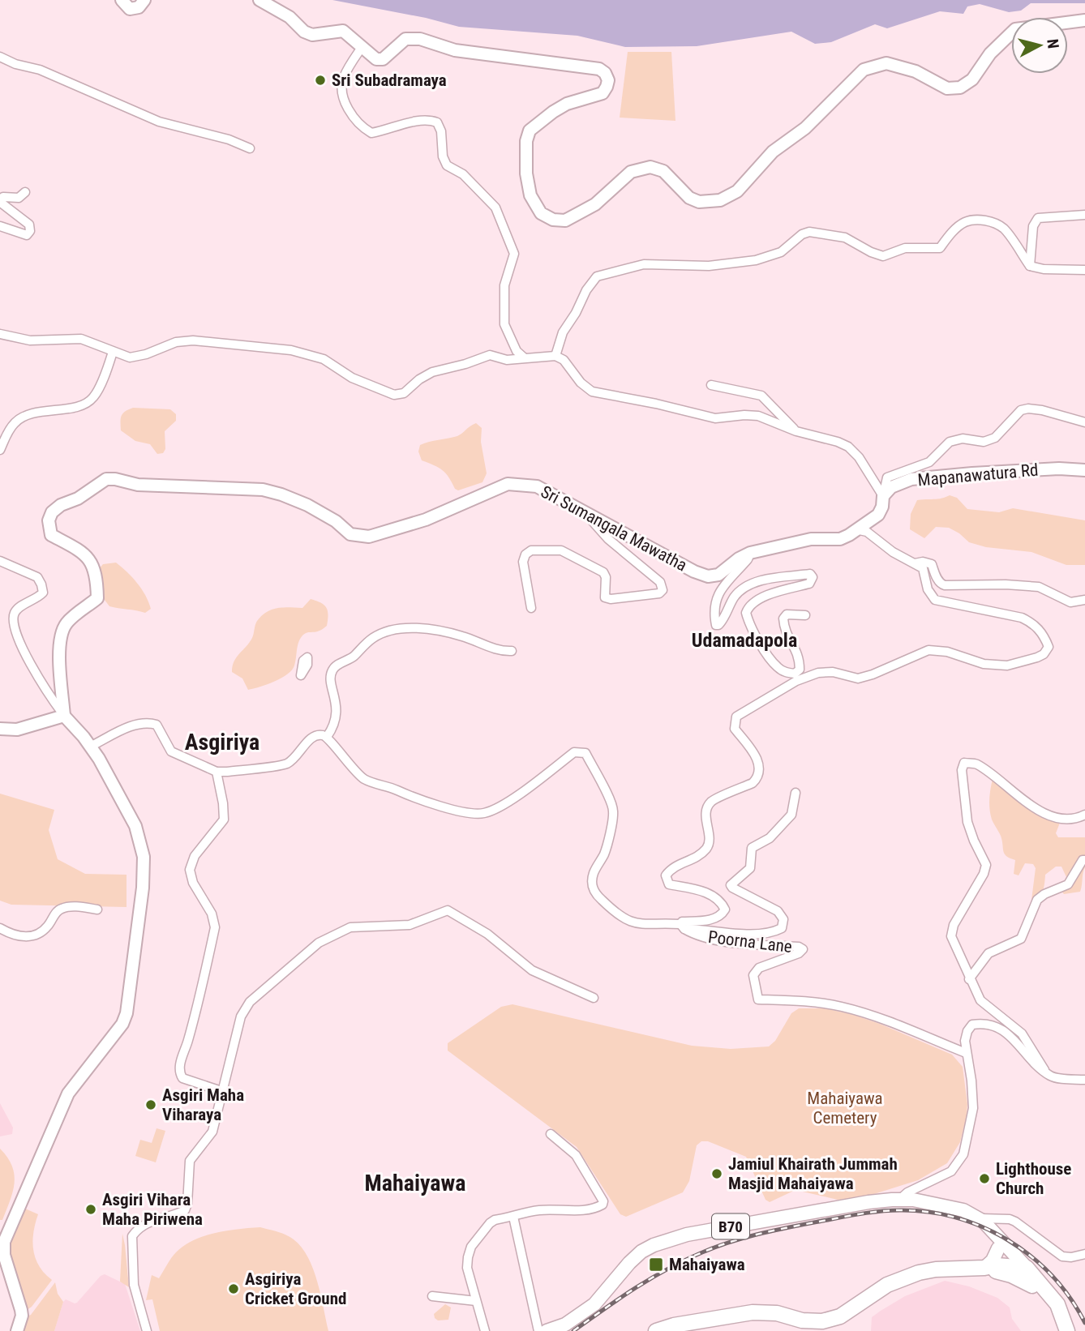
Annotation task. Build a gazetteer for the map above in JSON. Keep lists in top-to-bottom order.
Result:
{
  "streets": {
    "main road": ["B70"],
    "street": ["Mapanawatura Rd", "Sri Sumangala Mawatha", "Poorna Lane"]
  },
  "crossings": [
    ["Mapanawatura Rd", "Sri Sumangala Mawatha"]
  ],
  "districts": ["Udamadapola", "Asgiriya", "Mahaiyawa"],
  "parks": ["Mahaiyawa Cemetery"],
  "places": {
    "other": [
      "Sri Subadramaya",
      "Asgiri Maha Viharaya",
      "Jamiul Khairath Jummah Masjid Mahaiyawa",
      "Lighthouse Church",
      "Asgiri Vihara Maha Piriwena",
      "Asgiriya Cricket Ground"
    ],
    "transit": ["Mahaiyawa"]
  },
  "north": "right"
}
